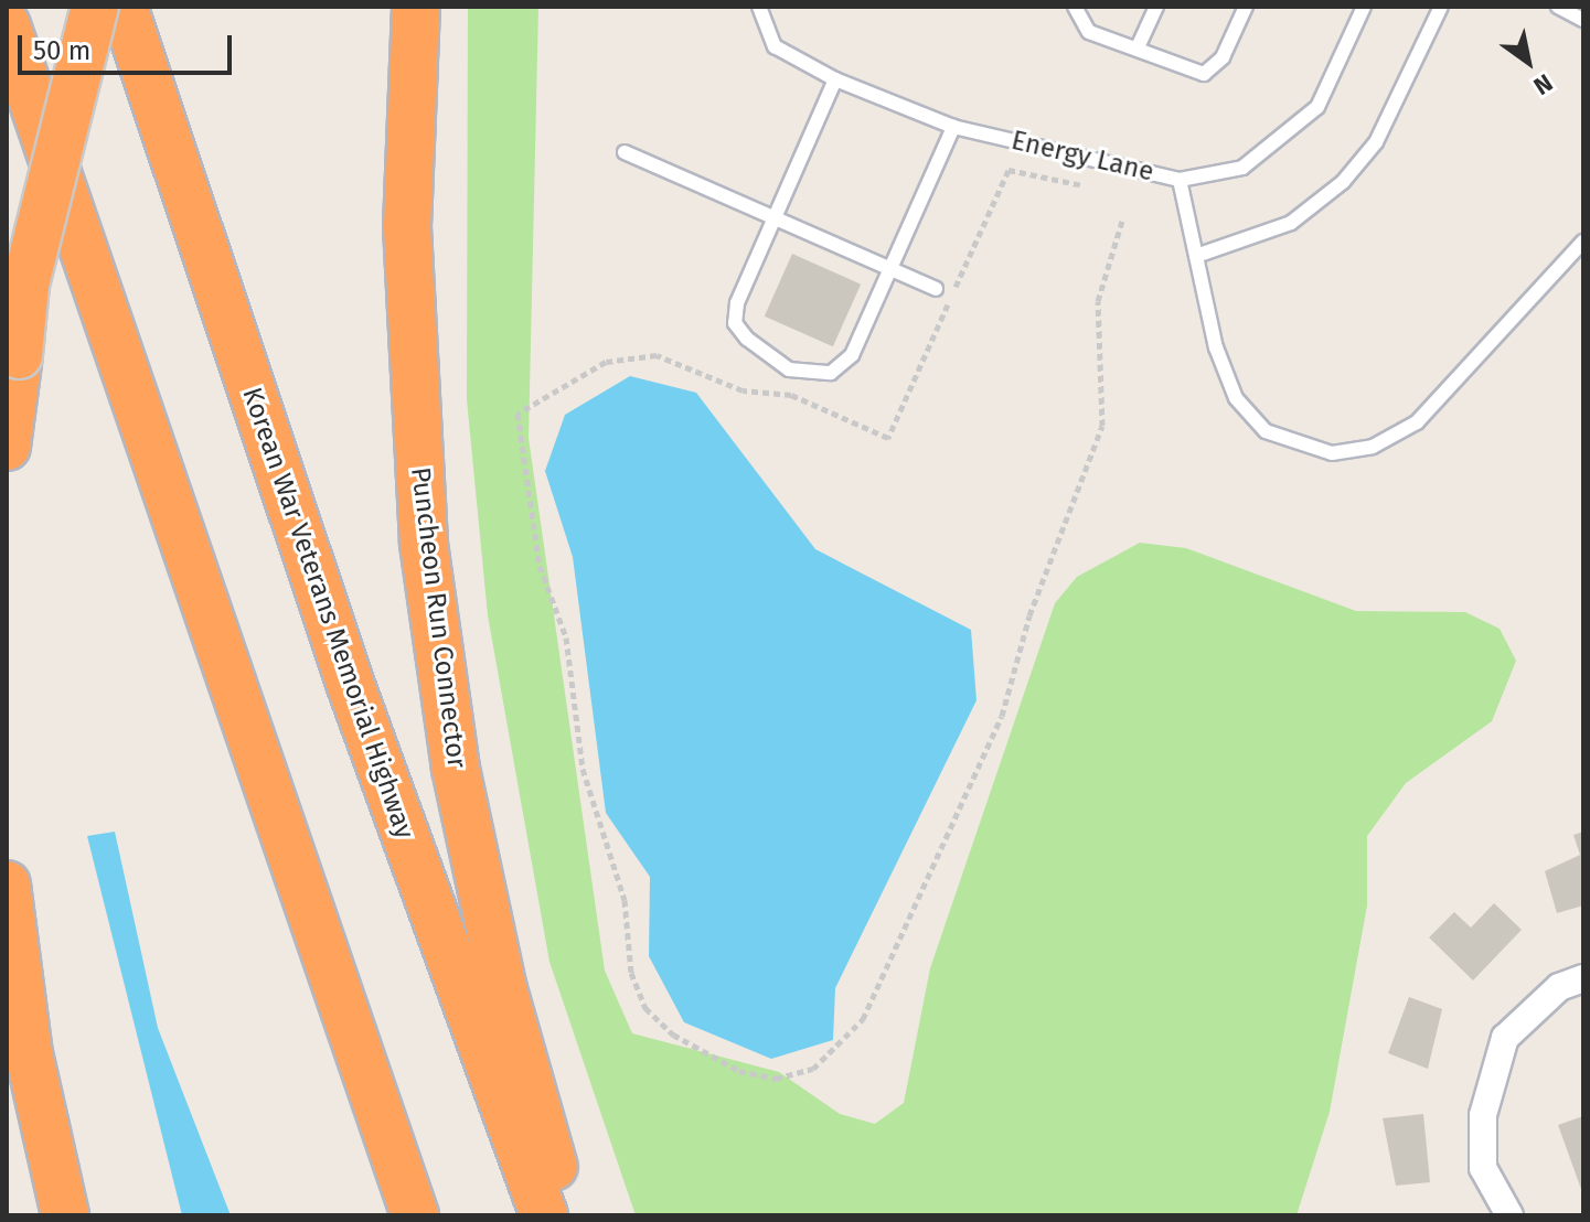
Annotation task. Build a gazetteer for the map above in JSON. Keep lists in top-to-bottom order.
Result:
{
  "streets": {
    "highway": ["Korean War Veterans Memorial Highway", "Puncheon Run Connector"],
    "lane": ["Energy Lane"]
  },
  "scale_bar": "50 m",
  "north": "bottom right"
}
